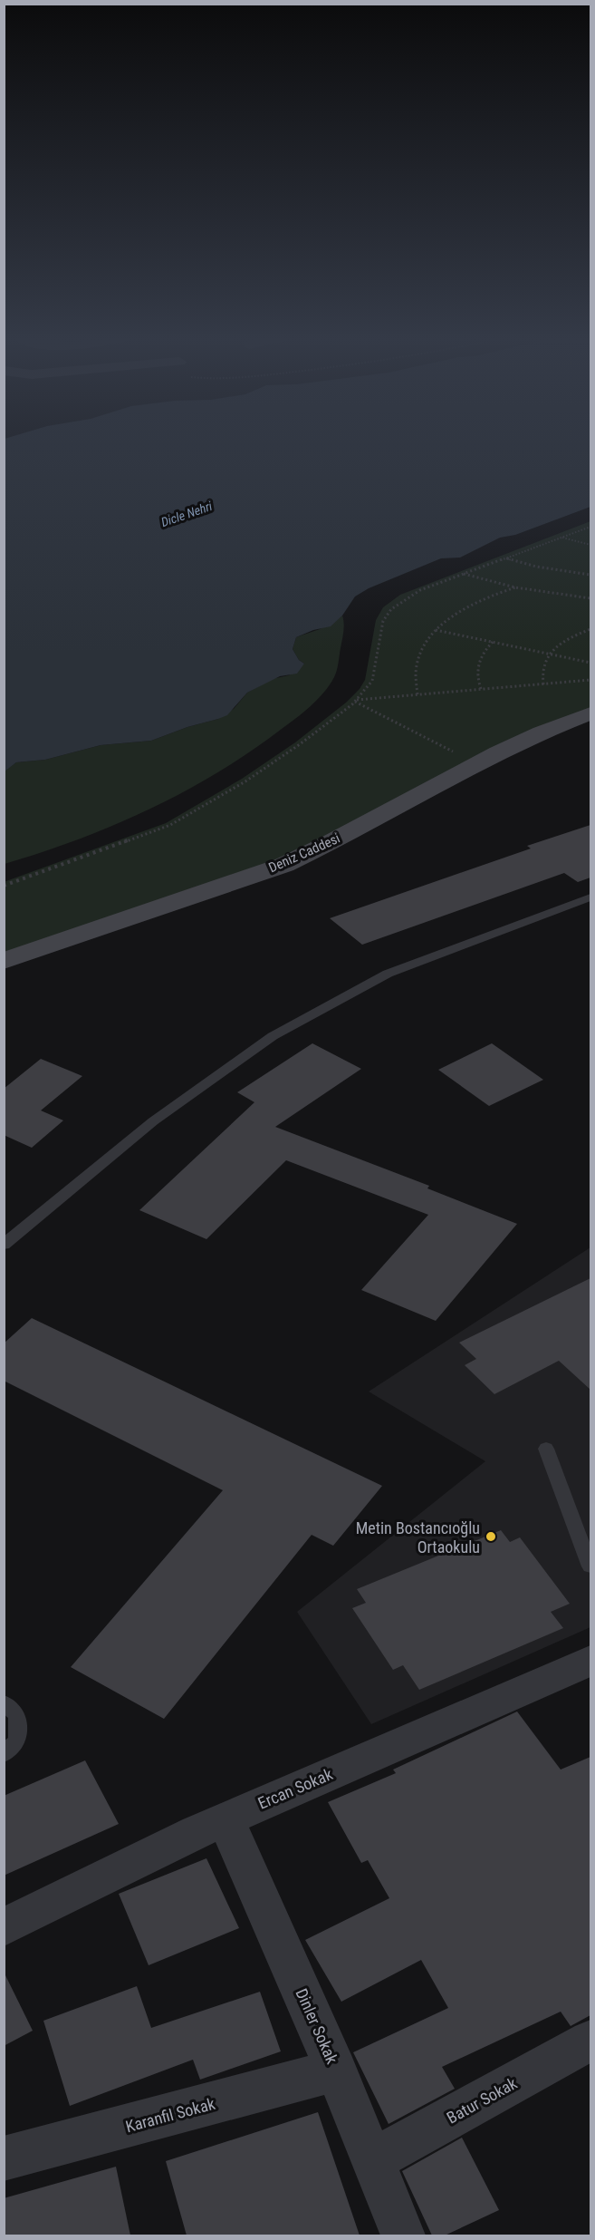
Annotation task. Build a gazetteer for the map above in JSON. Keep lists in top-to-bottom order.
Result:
{
  "streets": {
    "street": [
      "Deniz Caddesi",
      "Ercan Sokak",
      "Dinler Sokak",
      "Batur Sokak",
      "Karanfil Sokak"
    ]
  },
  "crossings": [
    ["Ercan Sokak", "Dinler Sokak"],
    ["Dinler Sokak", "Batur Sokak"],
    ["Dinler Sokak", "Karanfil Sokak"]
  ],
  "water": ["Dicle Nehri"],
  "places": ["Metin Bostancıoğlu Ortaokulu"]
}
